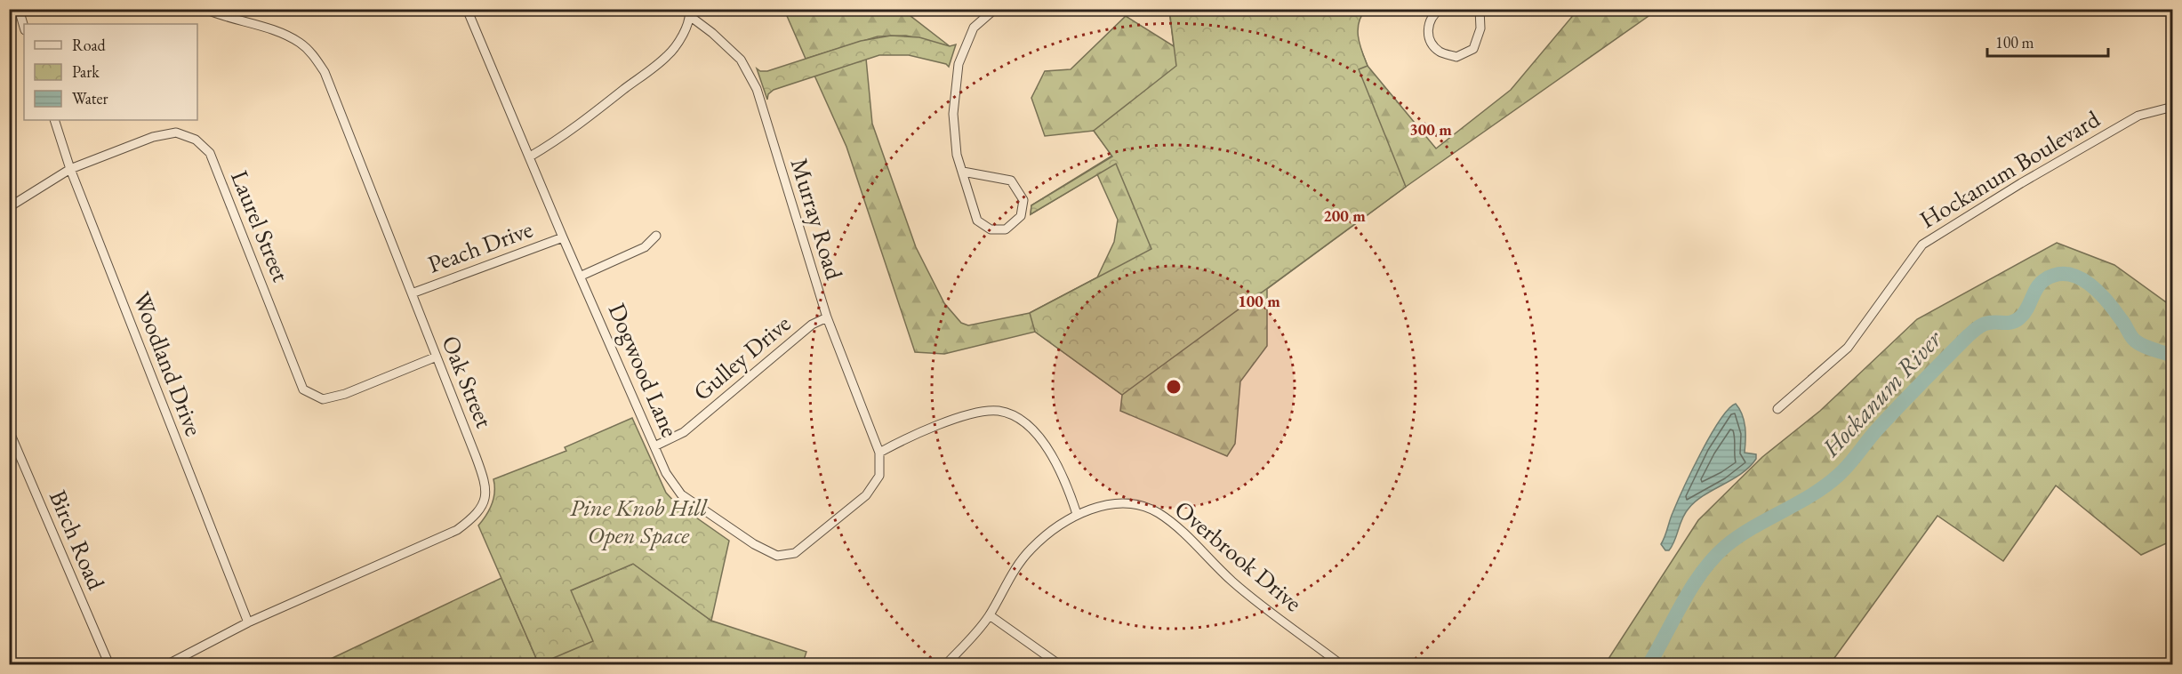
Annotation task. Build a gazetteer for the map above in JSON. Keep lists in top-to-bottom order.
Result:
{
  "streets": {
    "street": [
      "Hockanum Boulevard",
      "Murray Road",
      "Laurel Street",
      "Peach Drive",
      "Gulley Drive",
      "Woodland Drive",
      "Dogwood Lane",
      "Oak Street",
      "Birch Road",
      "Overbrook Drive"
    ]
  },
  "crossings": [
    ["Murray Road", "Gulley Drive"],
    ["Murray Road", "Dogwood Lane"],
    ["Laurel Street", "Woodland Drive"],
    ["Laurel Street", "Oak Street"],
    ["Peach Drive", "Dogwood Lane"],
    ["Peach Drive", "Oak Street"],
    ["Gulley Drive", "Dogwood Lane"],
    ["Woodland Drive", "Oak Street"]
  ],
  "water": ["Hockanum River"],
  "parks": ["Pine Knob Hill Open Space"],
  "legend": ["Road", "Park", "Water"],
  "scale_bar": "100 m",
  "rings": ["300 m", "200 m", "100 m"]
}
